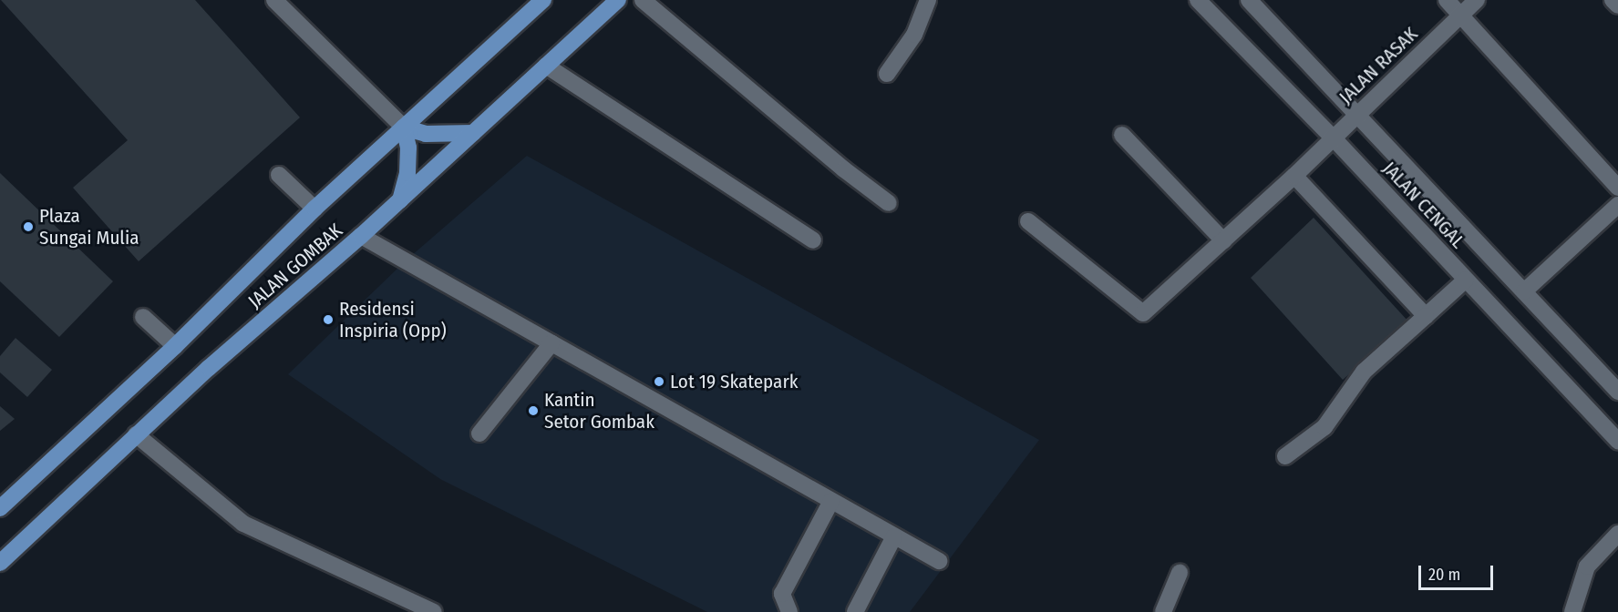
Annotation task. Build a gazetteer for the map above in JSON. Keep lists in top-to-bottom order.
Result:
{
  "streets": {
    "main road": ["JALAN GOMBAK"],
    "street": ["JALAN RASAK", "JALAN CENGAL"]
  },
  "crossings": [
    ["JALAN RASAK", "JALAN CENGAL"]
  ],
  "places": [
    "Plaza Sungai Mulia",
    "Residensi Inspiria (Opp)",
    "Lot 19 Skatepark",
    "Kantin Setor Gombak"
  ],
  "scale_bar": "20 m"
}
